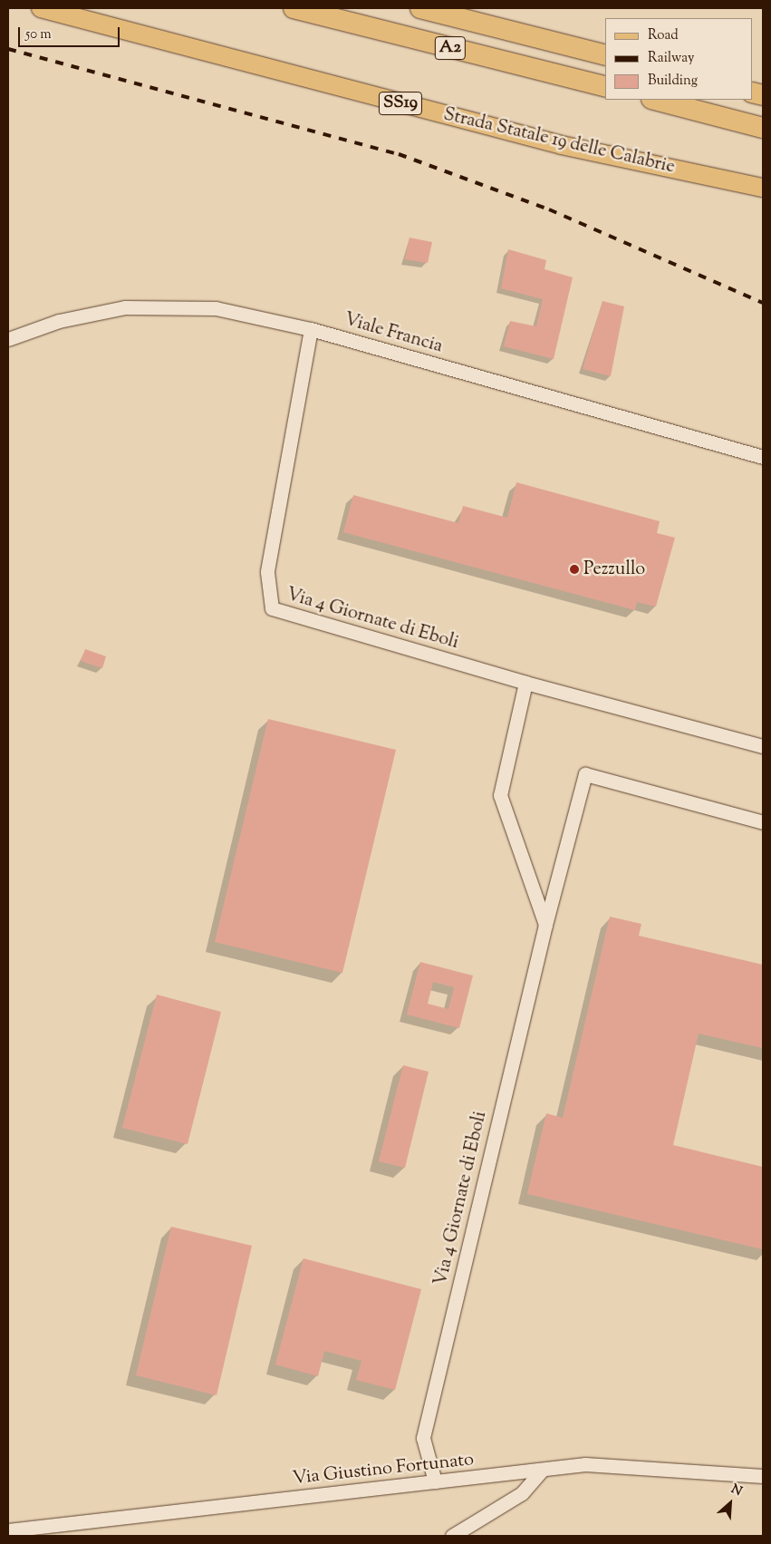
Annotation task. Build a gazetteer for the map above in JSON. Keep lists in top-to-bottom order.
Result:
{
  "streets": {
    "highway": ["A2"],
    "main road": ["SS19", "Strada Statale 19 delle Calabrie"],
    "street": ["Viale Francia", "Via 4 Giornate di Eboli", "Via Giustino Fortunato"]
  },
  "crossings": [
    ["Viale Francia", "Via 4 Giornate di Eboli"],
    ["Via 4 Giornate di Eboli", "Via Giustino Fortunato"]
  ],
  "places": ["Pezzullo"],
  "legend": ["Road", "Railway", "Building"],
  "scale_bar": "50 m",
  "north": "top right"
}
